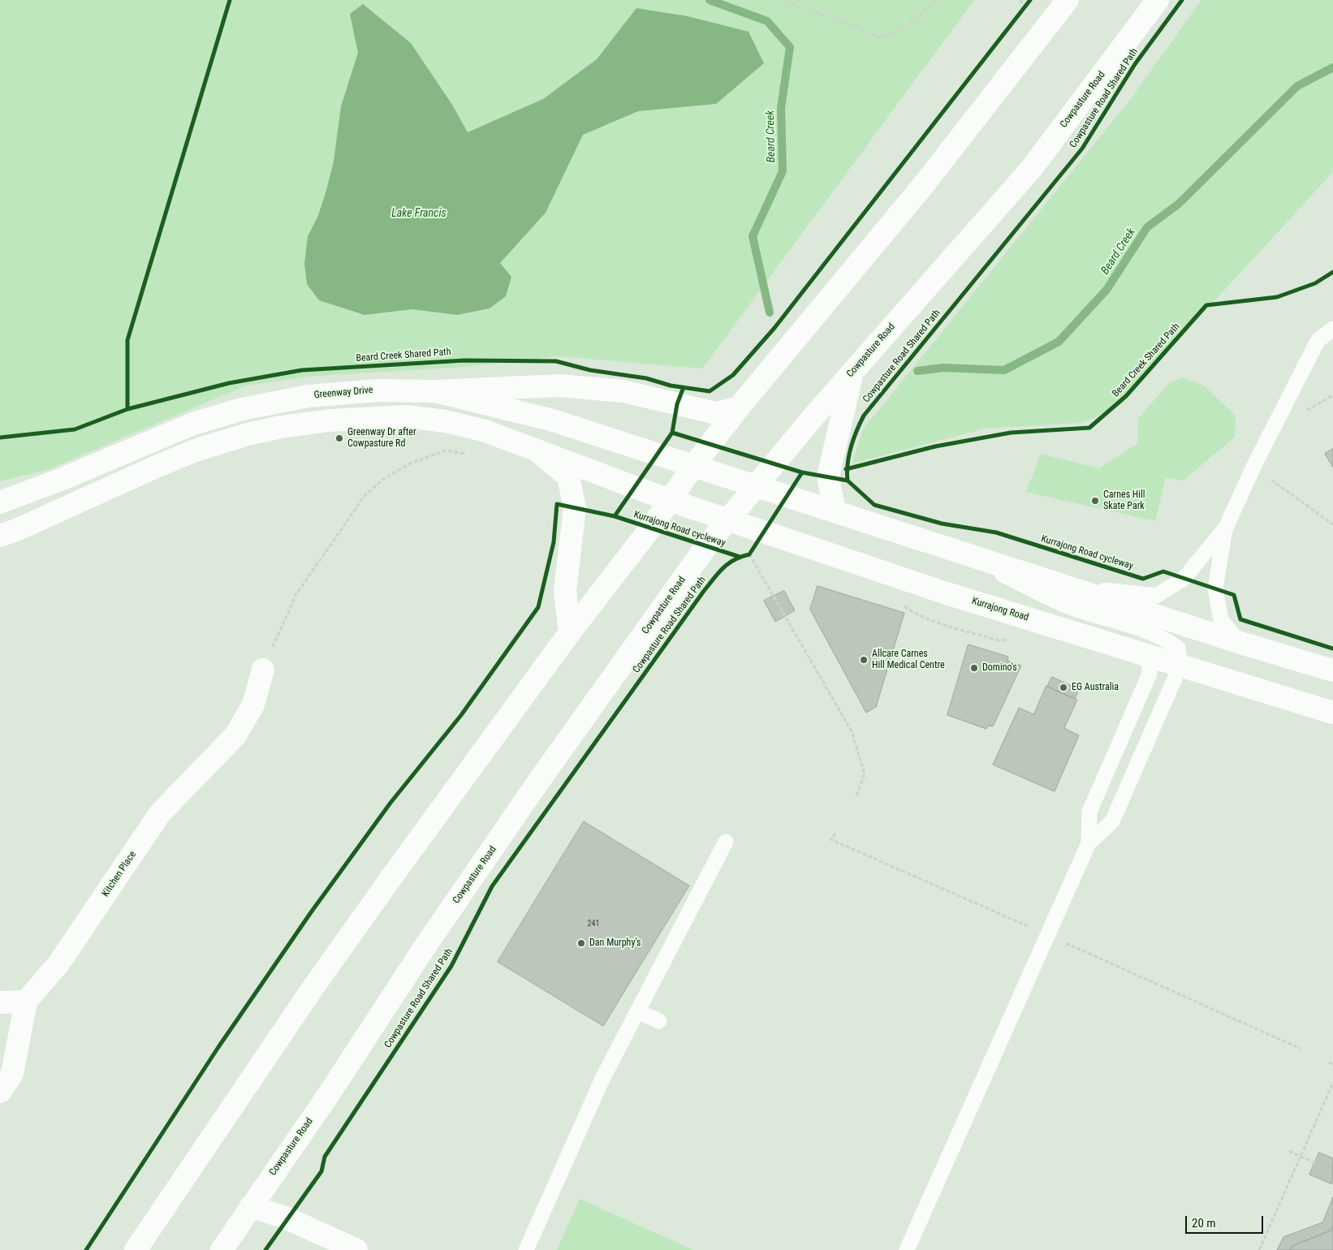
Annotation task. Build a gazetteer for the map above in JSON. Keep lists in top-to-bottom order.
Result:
{
  "streets": {
    "main road": [
      "Cowpasture Road",
      "Greenway Drive",
      "Kurrajong Road",
      "Kitchen Place"
    ],
    "cycle path": ["Cowpasture Road Shared Path", "Beard Creek Shared Path", "Kurrajong Road cycleway"]
  },
  "crossings": [
    ["Cowpasture Road", "Kurrajong Road"]
  ],
  "water": ["Beard Creek", "Lake Francis"],
  "places": [
    "Greenway Dr after Cowpasture Rd",
    "Carnes Hill Skate Park",
    "Allcare Carnes Hill Medical Centre",
    "Domino's",
    "EG Australia",
    "Dan Murphy's"
  ],
  "house_numbers": ["241"],
  "scale_bar": "20 m"
}
